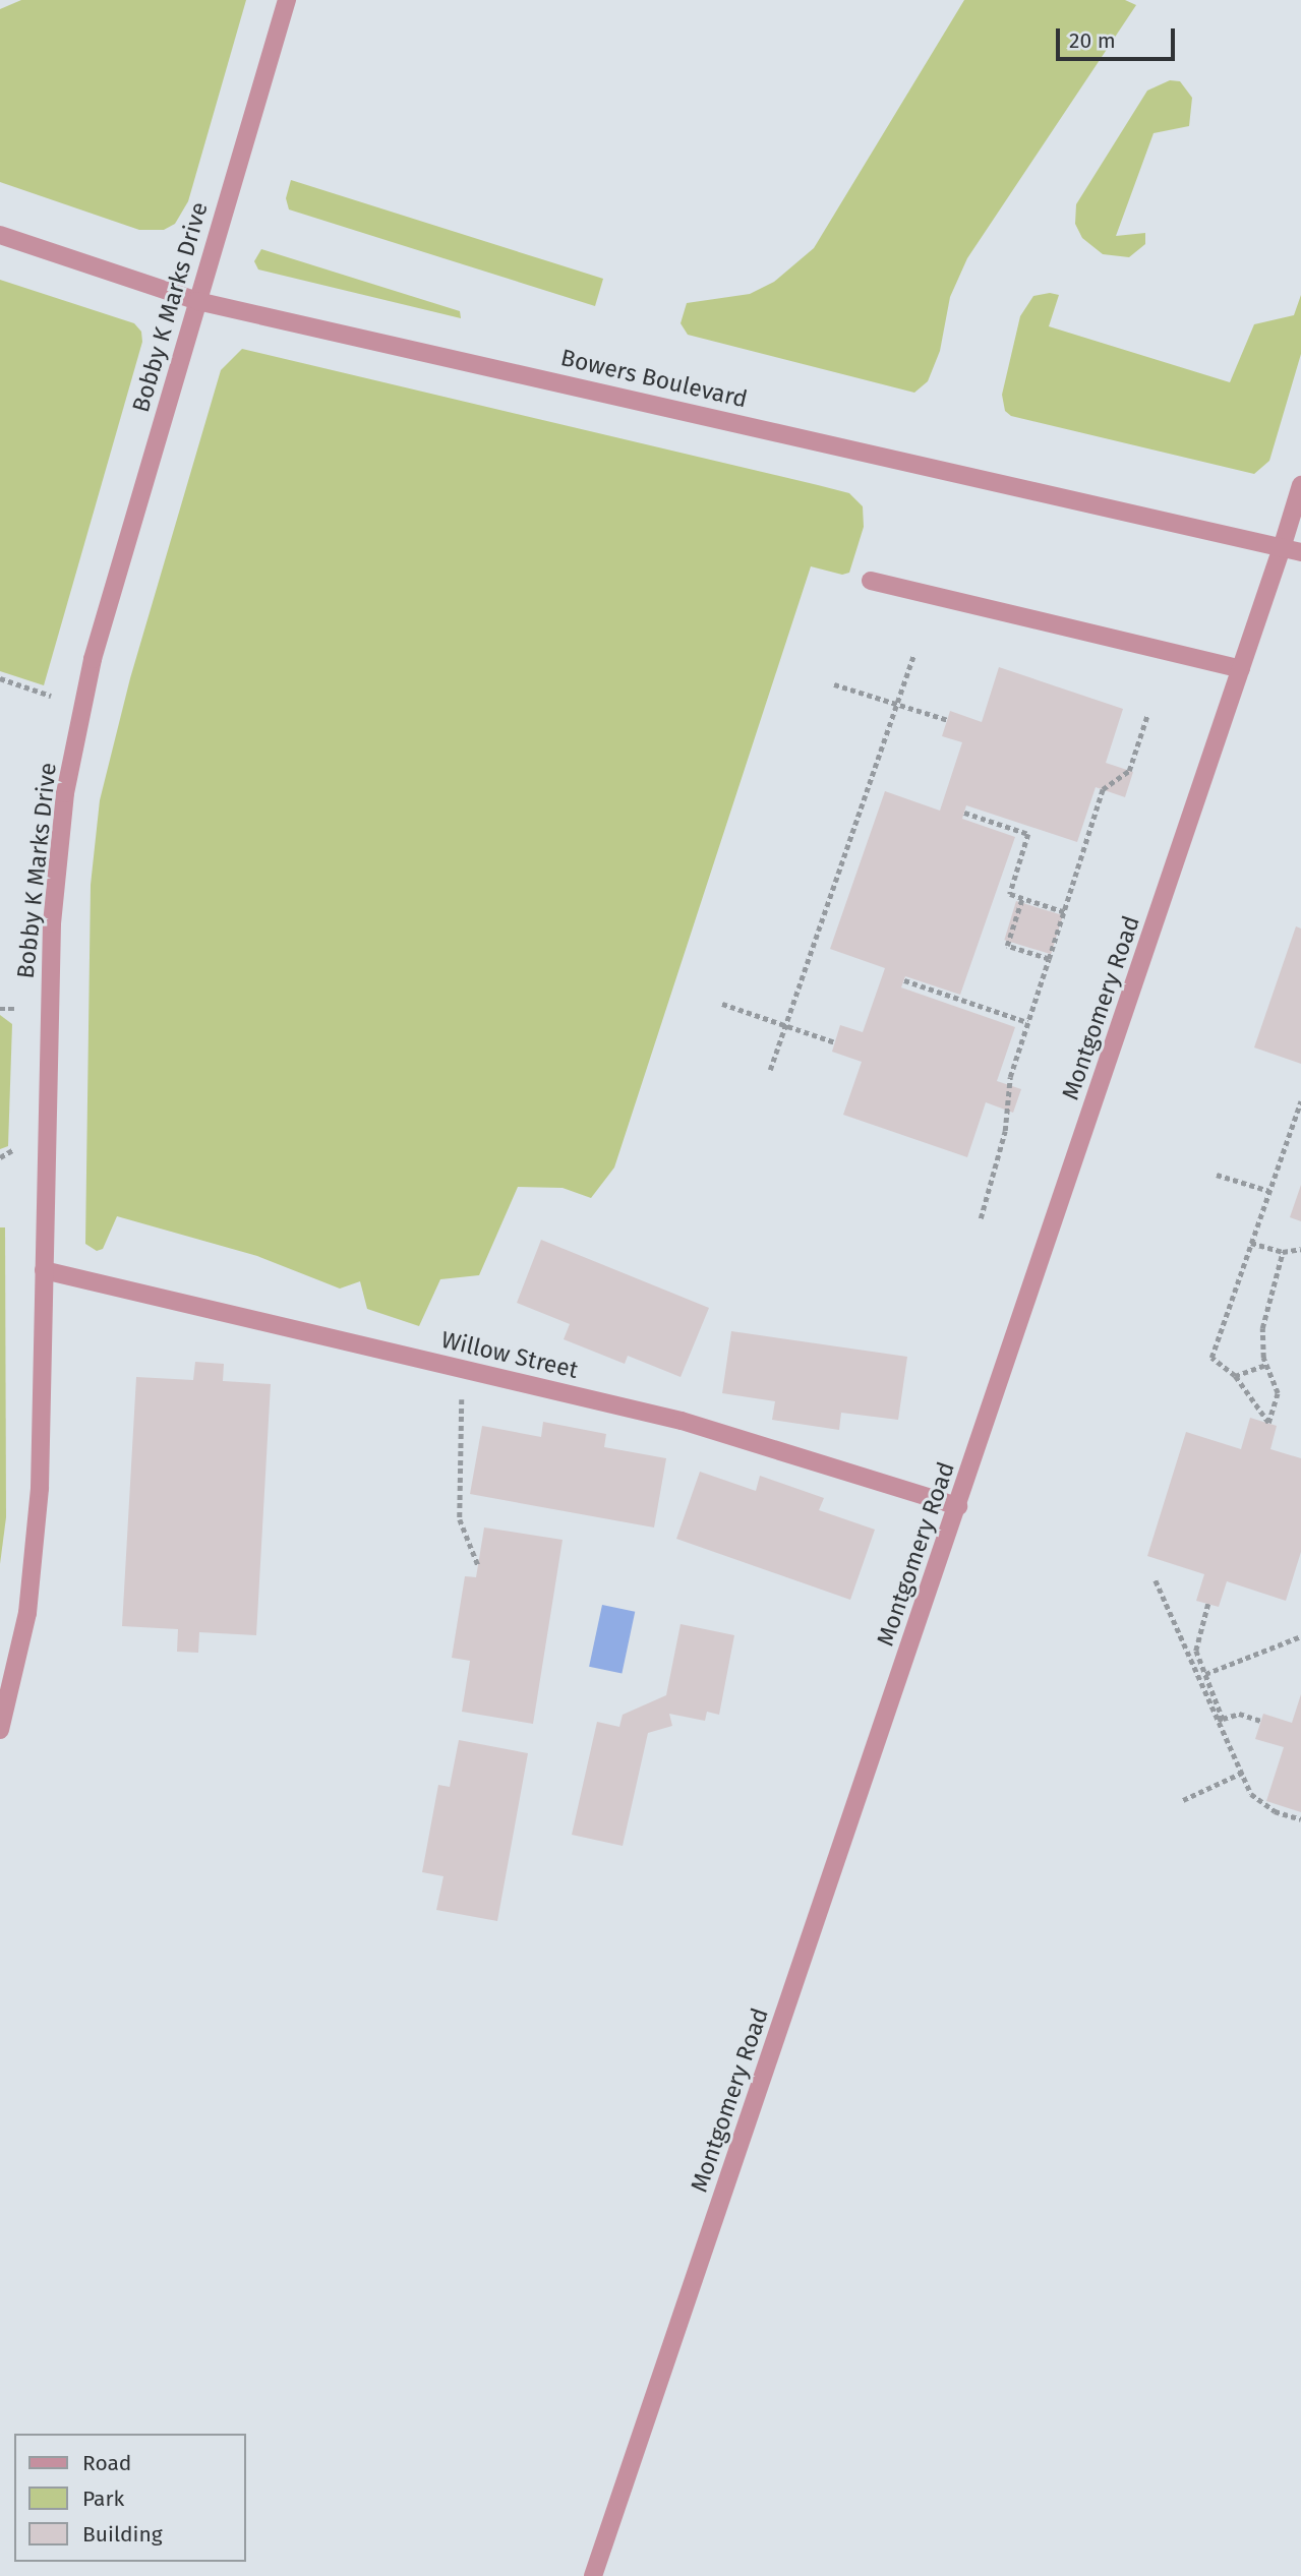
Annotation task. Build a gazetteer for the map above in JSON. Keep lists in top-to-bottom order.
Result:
{
  "streets": {
    "street": [
      "Bobby K Marks Drive",
      "Bowers Boulevard",
      "Montgomery Road",
      "Willow Street"
    ]
  },
  "crossings": [
    ["Bobby K Marks Drive", "Bowers Boulevard"],
    ["Bobby K Marks Drive", "Willow Street"],
    ["Bowers Boulevard", "Montgomery Road"],
    ["Montgomery Road", "Willow Street"]
  ],
  "legend": ["Road", "Park", "Building"],
  "scale_bar": "20 m"
}
